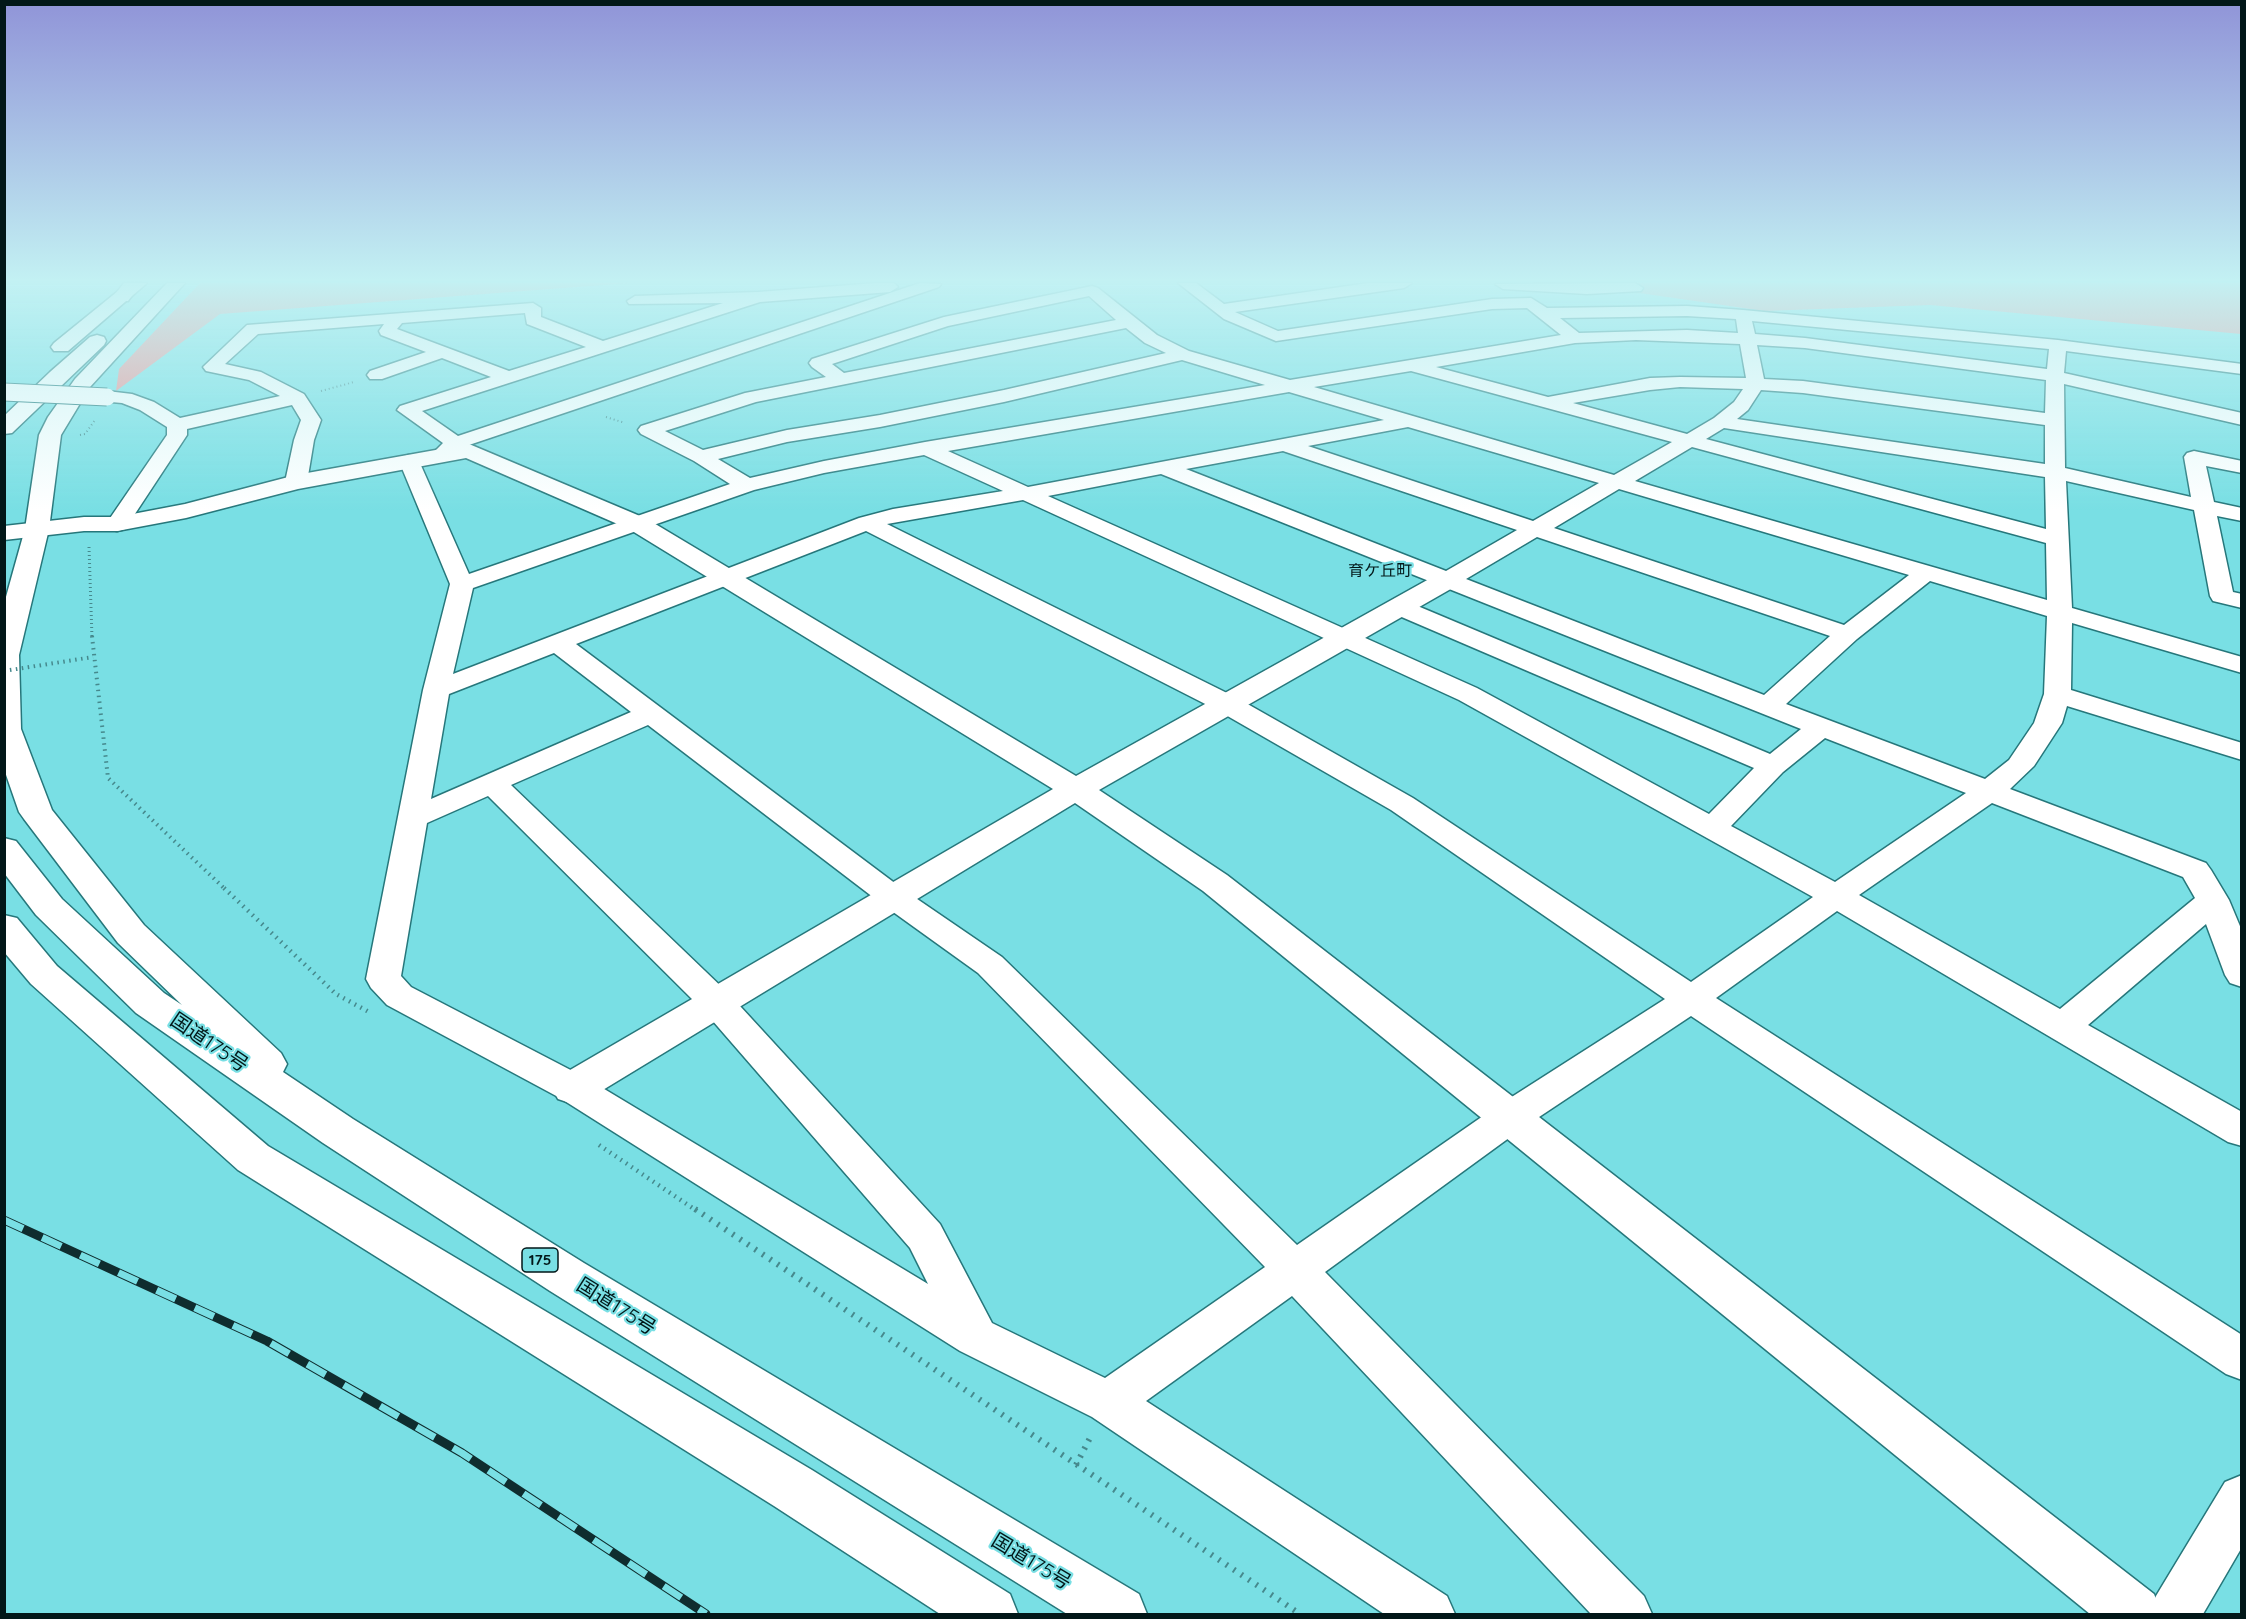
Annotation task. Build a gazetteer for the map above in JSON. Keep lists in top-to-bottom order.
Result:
{
  "streets": {
    "main road": ["国道175号", "175"]
  },
  "districts": ["育ケ丘町"]
}
